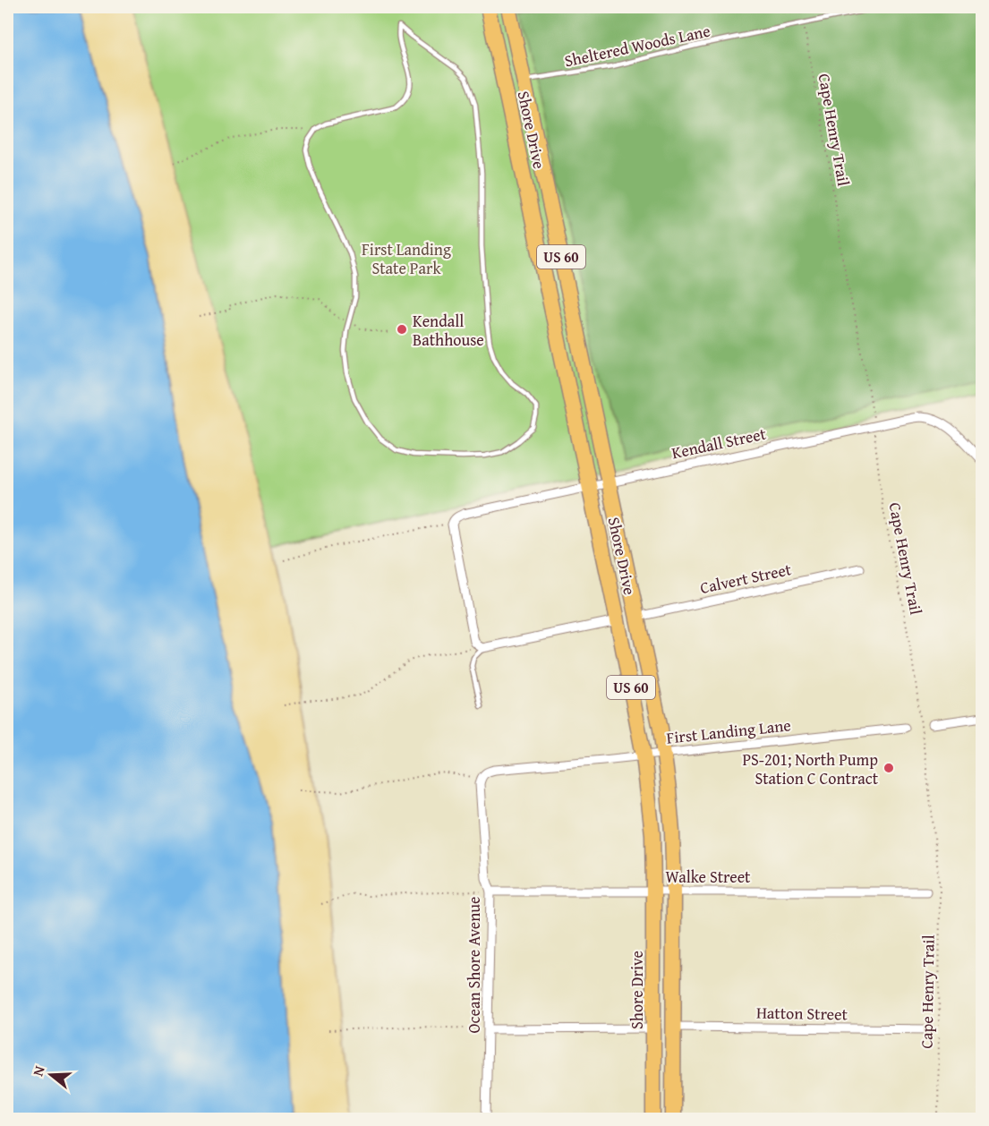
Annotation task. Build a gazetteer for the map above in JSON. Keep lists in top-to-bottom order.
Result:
{
  "streets": {
    "highway": ["Shore Drive", "US 60"],
    "street": [
      "Kendall Street",
      "Calvert Street",
      "First Landing Lane",
      "Walke Street",
      "Ocean Shore Avenue",
      "Hatton Street"
    ],
    "lane": ["Sheltered Woods Lane"],
    "path": ["Cape Henry Trail"]
  },
  "crossings": [
    ["Sheltered Woods Lane", "Shore Drive"],
    ["Sheltered Woods Lane", "Cape Henry Trail"],
    ["Shore Drive", "Kendall Street"],
    ["Shore Drive", "Calvert Street"],
    ["Shore Drive", "First Landing Lane"],
    ["Shore Drive", "Walke Street"],
    ["Shore Drive", "Hatton Street"],
    ["Cape Henry Trail", "Kendall Street"],
    ["First Landing Lane", "Ocean Shore Avenue"],
    ["Walke Street", "Ocean Shore Avenue"]
  ],
  "parks": ["First Landing State Park"],
  "places": ["Kendall Bathhouse", "PS-201; North Pump Station C Contract"],
  "north": "left"
}
